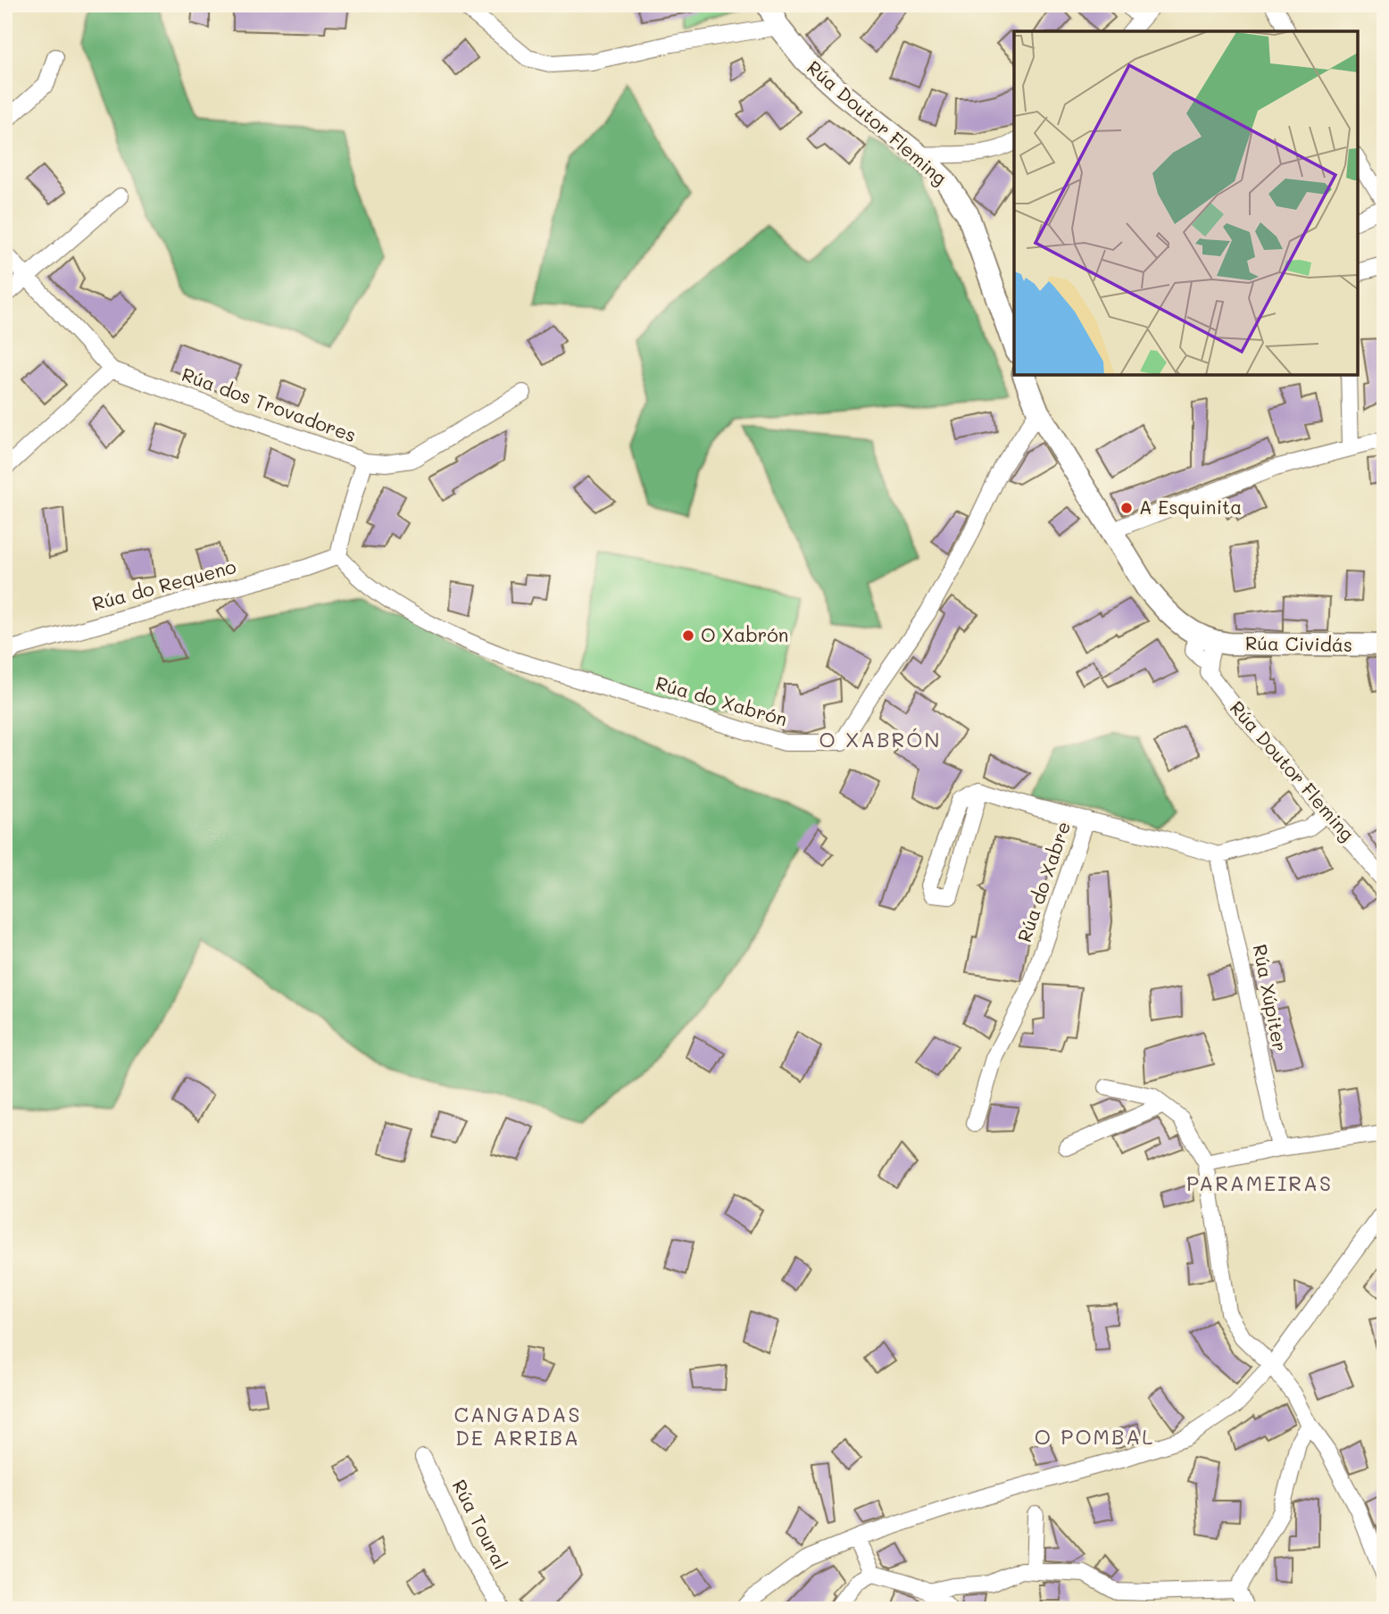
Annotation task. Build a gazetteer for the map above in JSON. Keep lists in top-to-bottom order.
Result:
{
  "streets": {
    "main road": ["Rúa Doutor Fleming", "Rúa Cividás"],
    "street": [
      "Rúa dos Trovadores",
      "Rúa do Requeno",
      "Rúa do Xabrón",
      "Rúa do Xabre",
      "Rúa Xúpiter",
      "Rúa Toural"
    ]
  },
  "crossings": [
    ["Rúa Doutor Fleming", "Rúa Cividás"],
    ["Rúa do Requeno", "Rúa do Xabrón"],
    ["Rúa do Xabre", "Rúa Xúpiter"]
  ],
  "districts": [
    "O XABRÓN",
    "PARAMEIRAS",
    "CANGADAS DE ARRIBA",
    "O POMBAL"
  ],
  "places": ["A Esquinita", "O Xabrón"]
}
